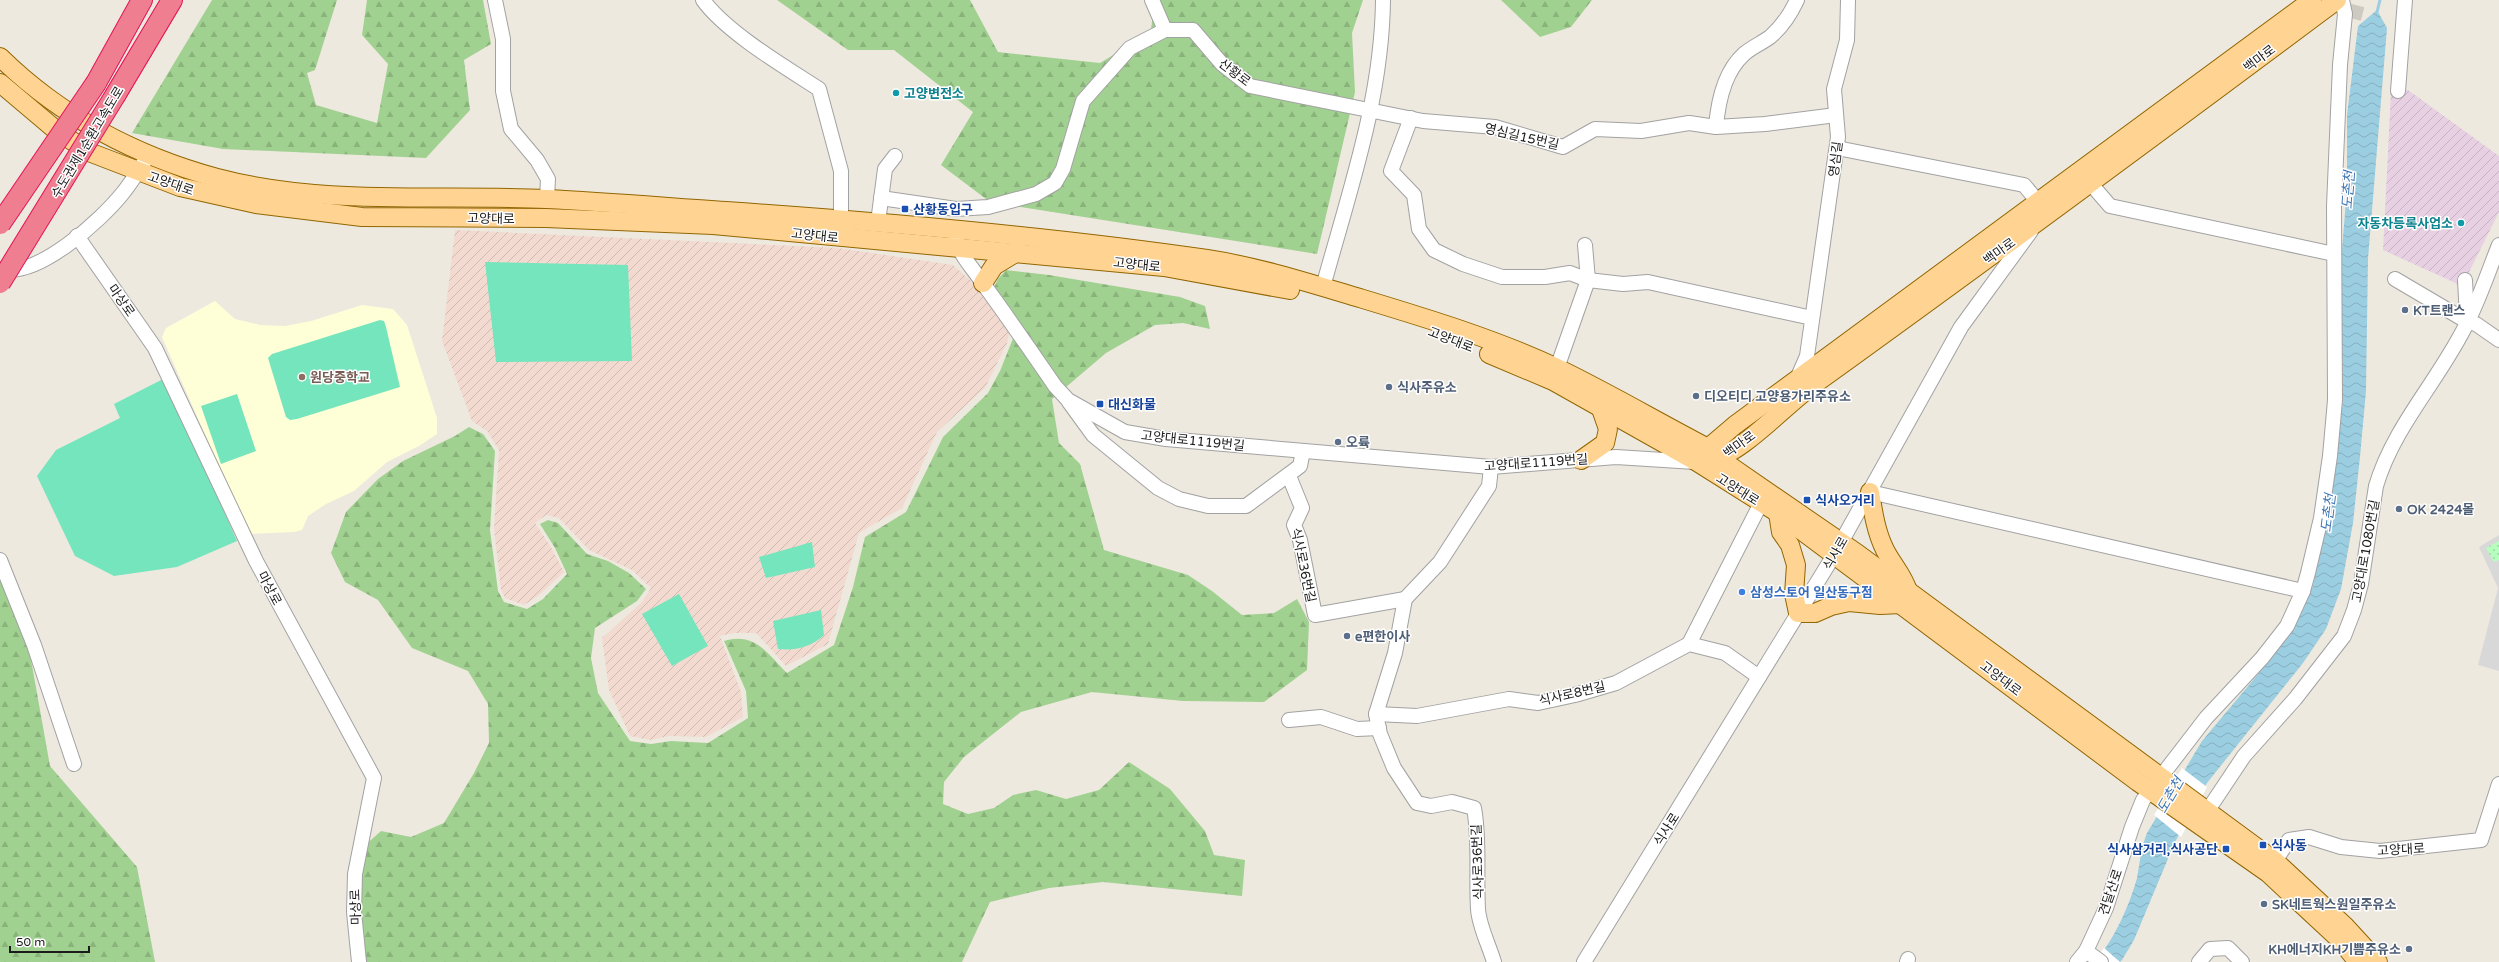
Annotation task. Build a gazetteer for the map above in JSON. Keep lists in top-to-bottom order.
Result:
{
  "streets": {
    "highway": ["수도권제1순환고속도로"],
    "main road": ["백마로", "고양대로"],
    "street": [
      "산황로",
      "영심길15번길",
      "영심길",
      "마상로",
      "고양대로1119번길",
      "고양대로1080번길",
      "식사로",
      "식사로36번길",
      "식사로8번길",
      "견달산로"
    ]
  },
  "crossings": [
    ["백마로", "영심길"],
    ["백마로", "고양대로"],
    ["백마로", "고양대로1119번길"],
    ["백마로", "식사로"],
    ["산황로", "영심길15번길"],
    ["영심길15번길", "영심길"],
    ["고양대로", "고양대로1119번길"],
    ["고양대로", "고양대로1080번길"],
    ["고양대로", "식사로"],
    ["고양대로", "견달산로"],
    ["고양대로1119번길", "식사로36번길"],
    ["식사로36번길", "식사로8번길"]
  ],
  "water": ["도촌천"],
  "places": {
    "other": [
      "고양변전소",
      "자동차등록사업소",
      "KT트랜스",
      "원당중학교",
      "식사주유소",
      "디오티디 고양용가리주유소",
      "오륙",
      "OK 2424몰",
      "삼성스토어 일산동구점",
      "e편한이사",
      "SK네트웍스원일주유소",
      "KH에너지KH기쁨주유소"
    ],
    "transit": [
      "산황동입구",
      "대신화물",
      "식사오거리",
      "식사동",
      "식사삼거리,식사공단"
    ]
  },
  "scale_bar": "50 m"
}
